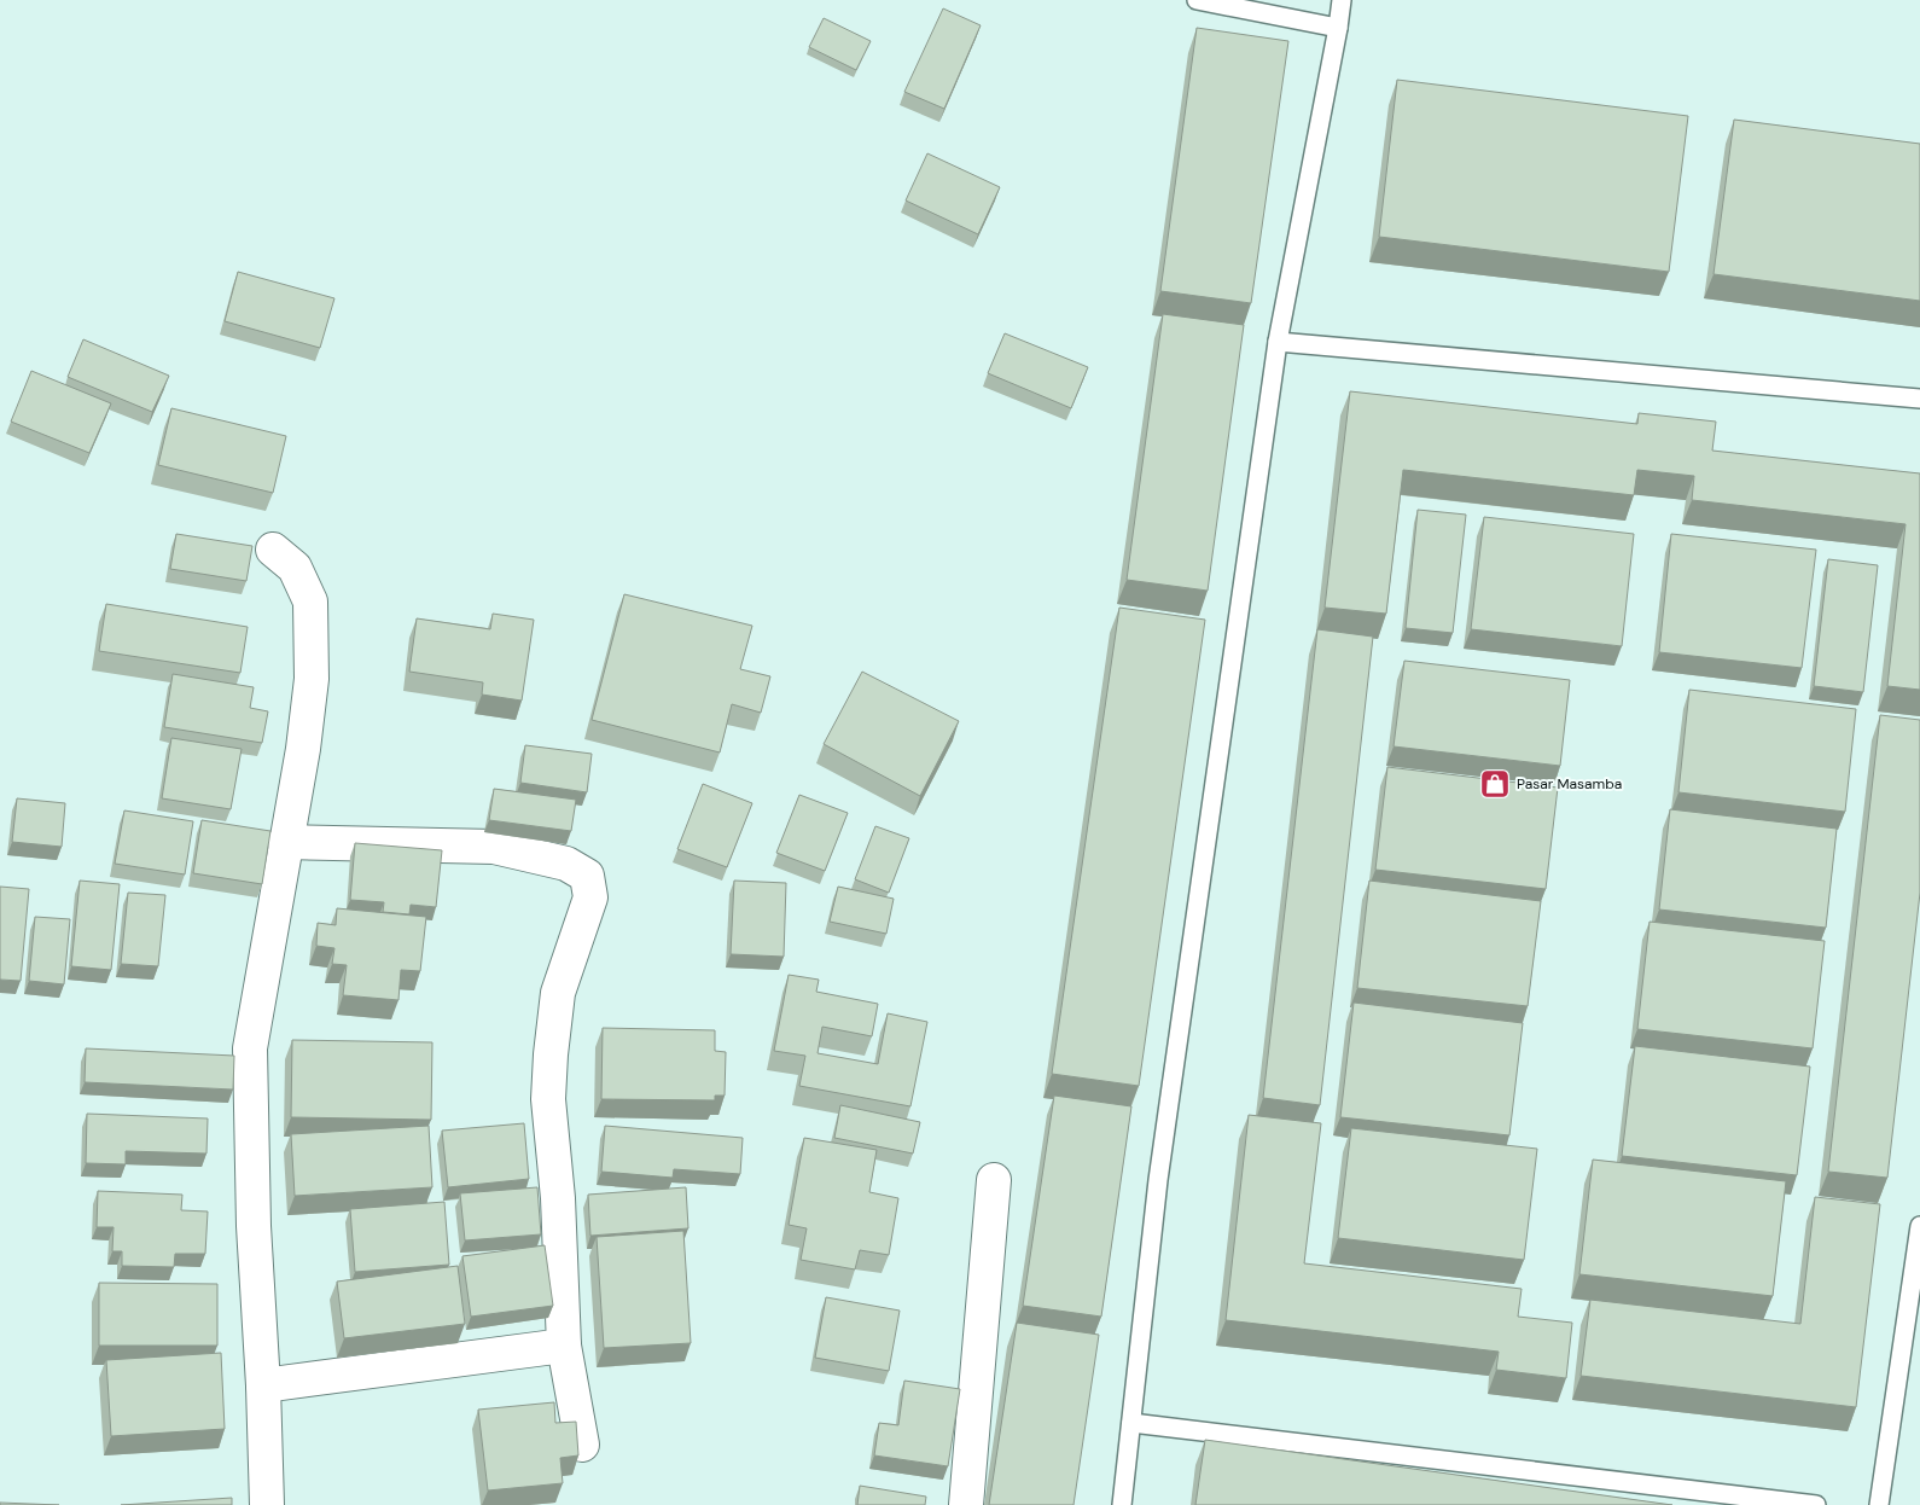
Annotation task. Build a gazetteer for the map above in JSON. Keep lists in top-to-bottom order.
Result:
{
  "places": {
    "shop": ["Pasar Masamba"]
  }
}
